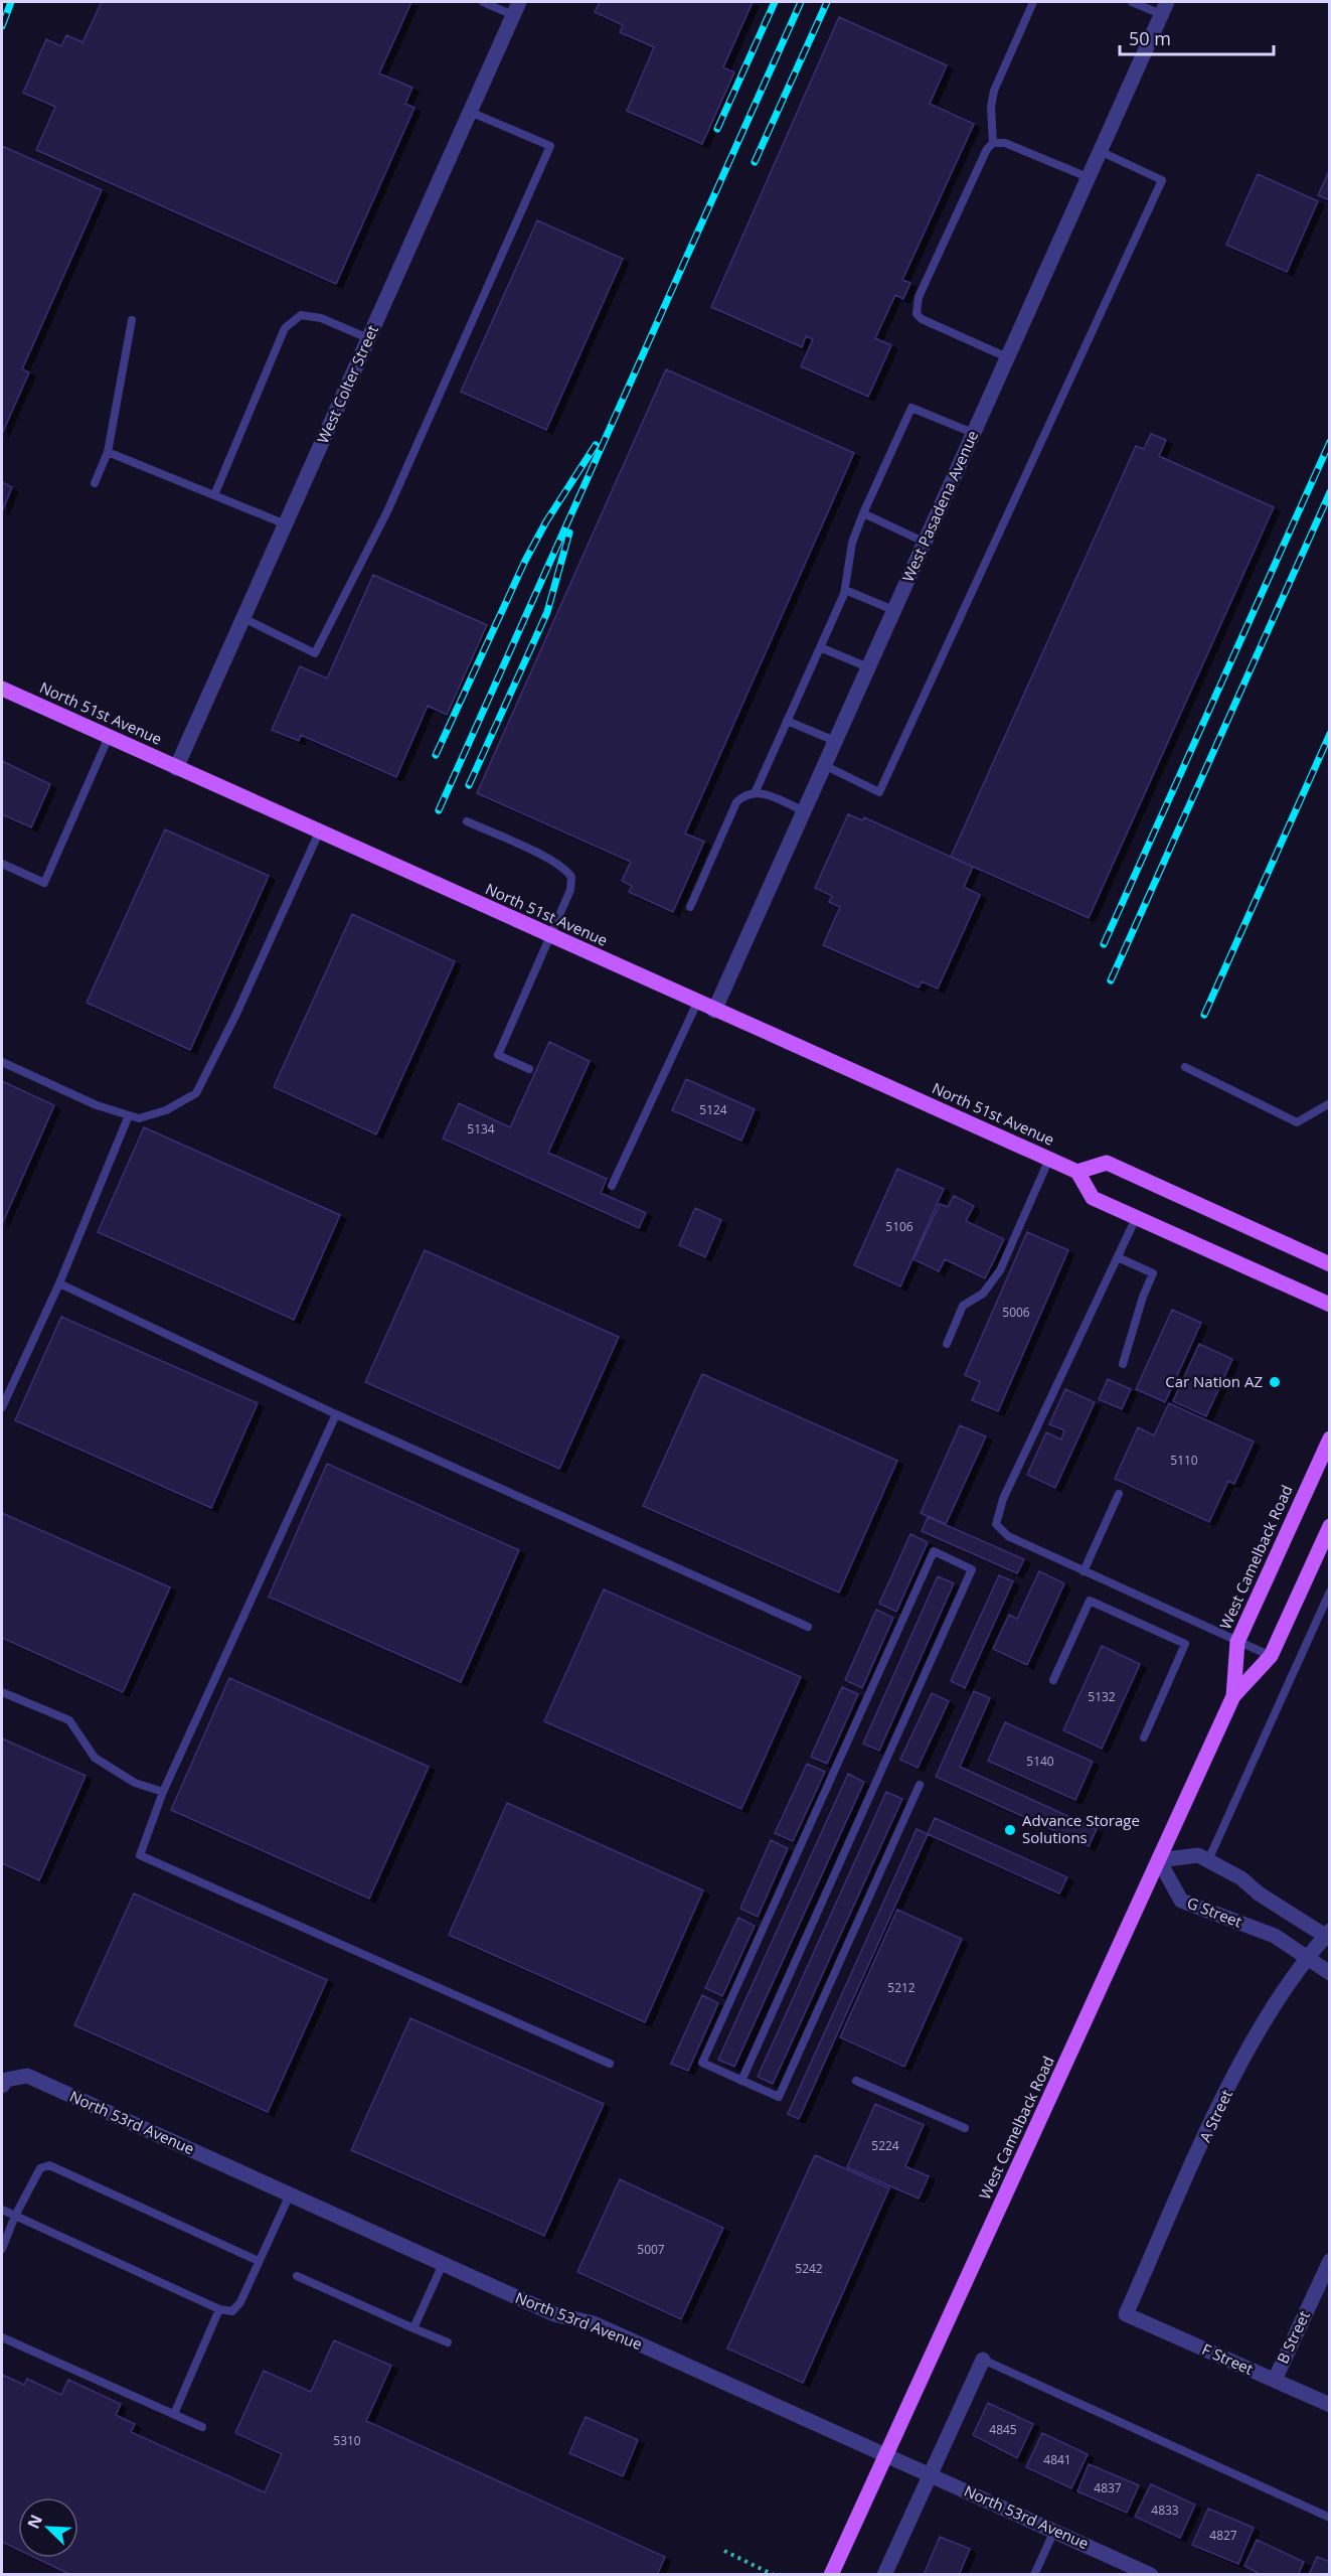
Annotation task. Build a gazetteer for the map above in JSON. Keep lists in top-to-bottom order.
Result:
{
  "streets": {
    "main road": ["North 51st Avenue", "West Camelback Road"],
    "street": [
      "West Colter Street",
      "West Pasadena Avenue",
      "G Street",
      "A Street",
      "North 53rd Avenue",
      "B Street",
      "F Street"
    ]
  },
  "crossings": [
    ["West Colter Street", "North 51st Avenue"],
    ["West Pasadena Avenue", "North 51st Avenue"],
    ["West Camelback Road", "G Street"],
    ["West Camelback Road", "North 53rd Avenue"],
    ["G Street", "A Street"],
    ["A Street", "F Street"],
    ["B Street", "F Street"]
  ],
  "places": ["Car Nation AZ", "Advance Storage Solutions"],
  "house_numbers": [
    "5124",
    "5134",
    "5106",
    "5006",
    "5110",
    "5132",
    "5140",
    "5212",
    "5224",
    "5007",
    "5242",
    "4845",
    "5310",
    "4841",
    "4837",
    "4833",
    "4827"
  ],
  "scale_bar": "50 m",
  "north": "top left"
}
